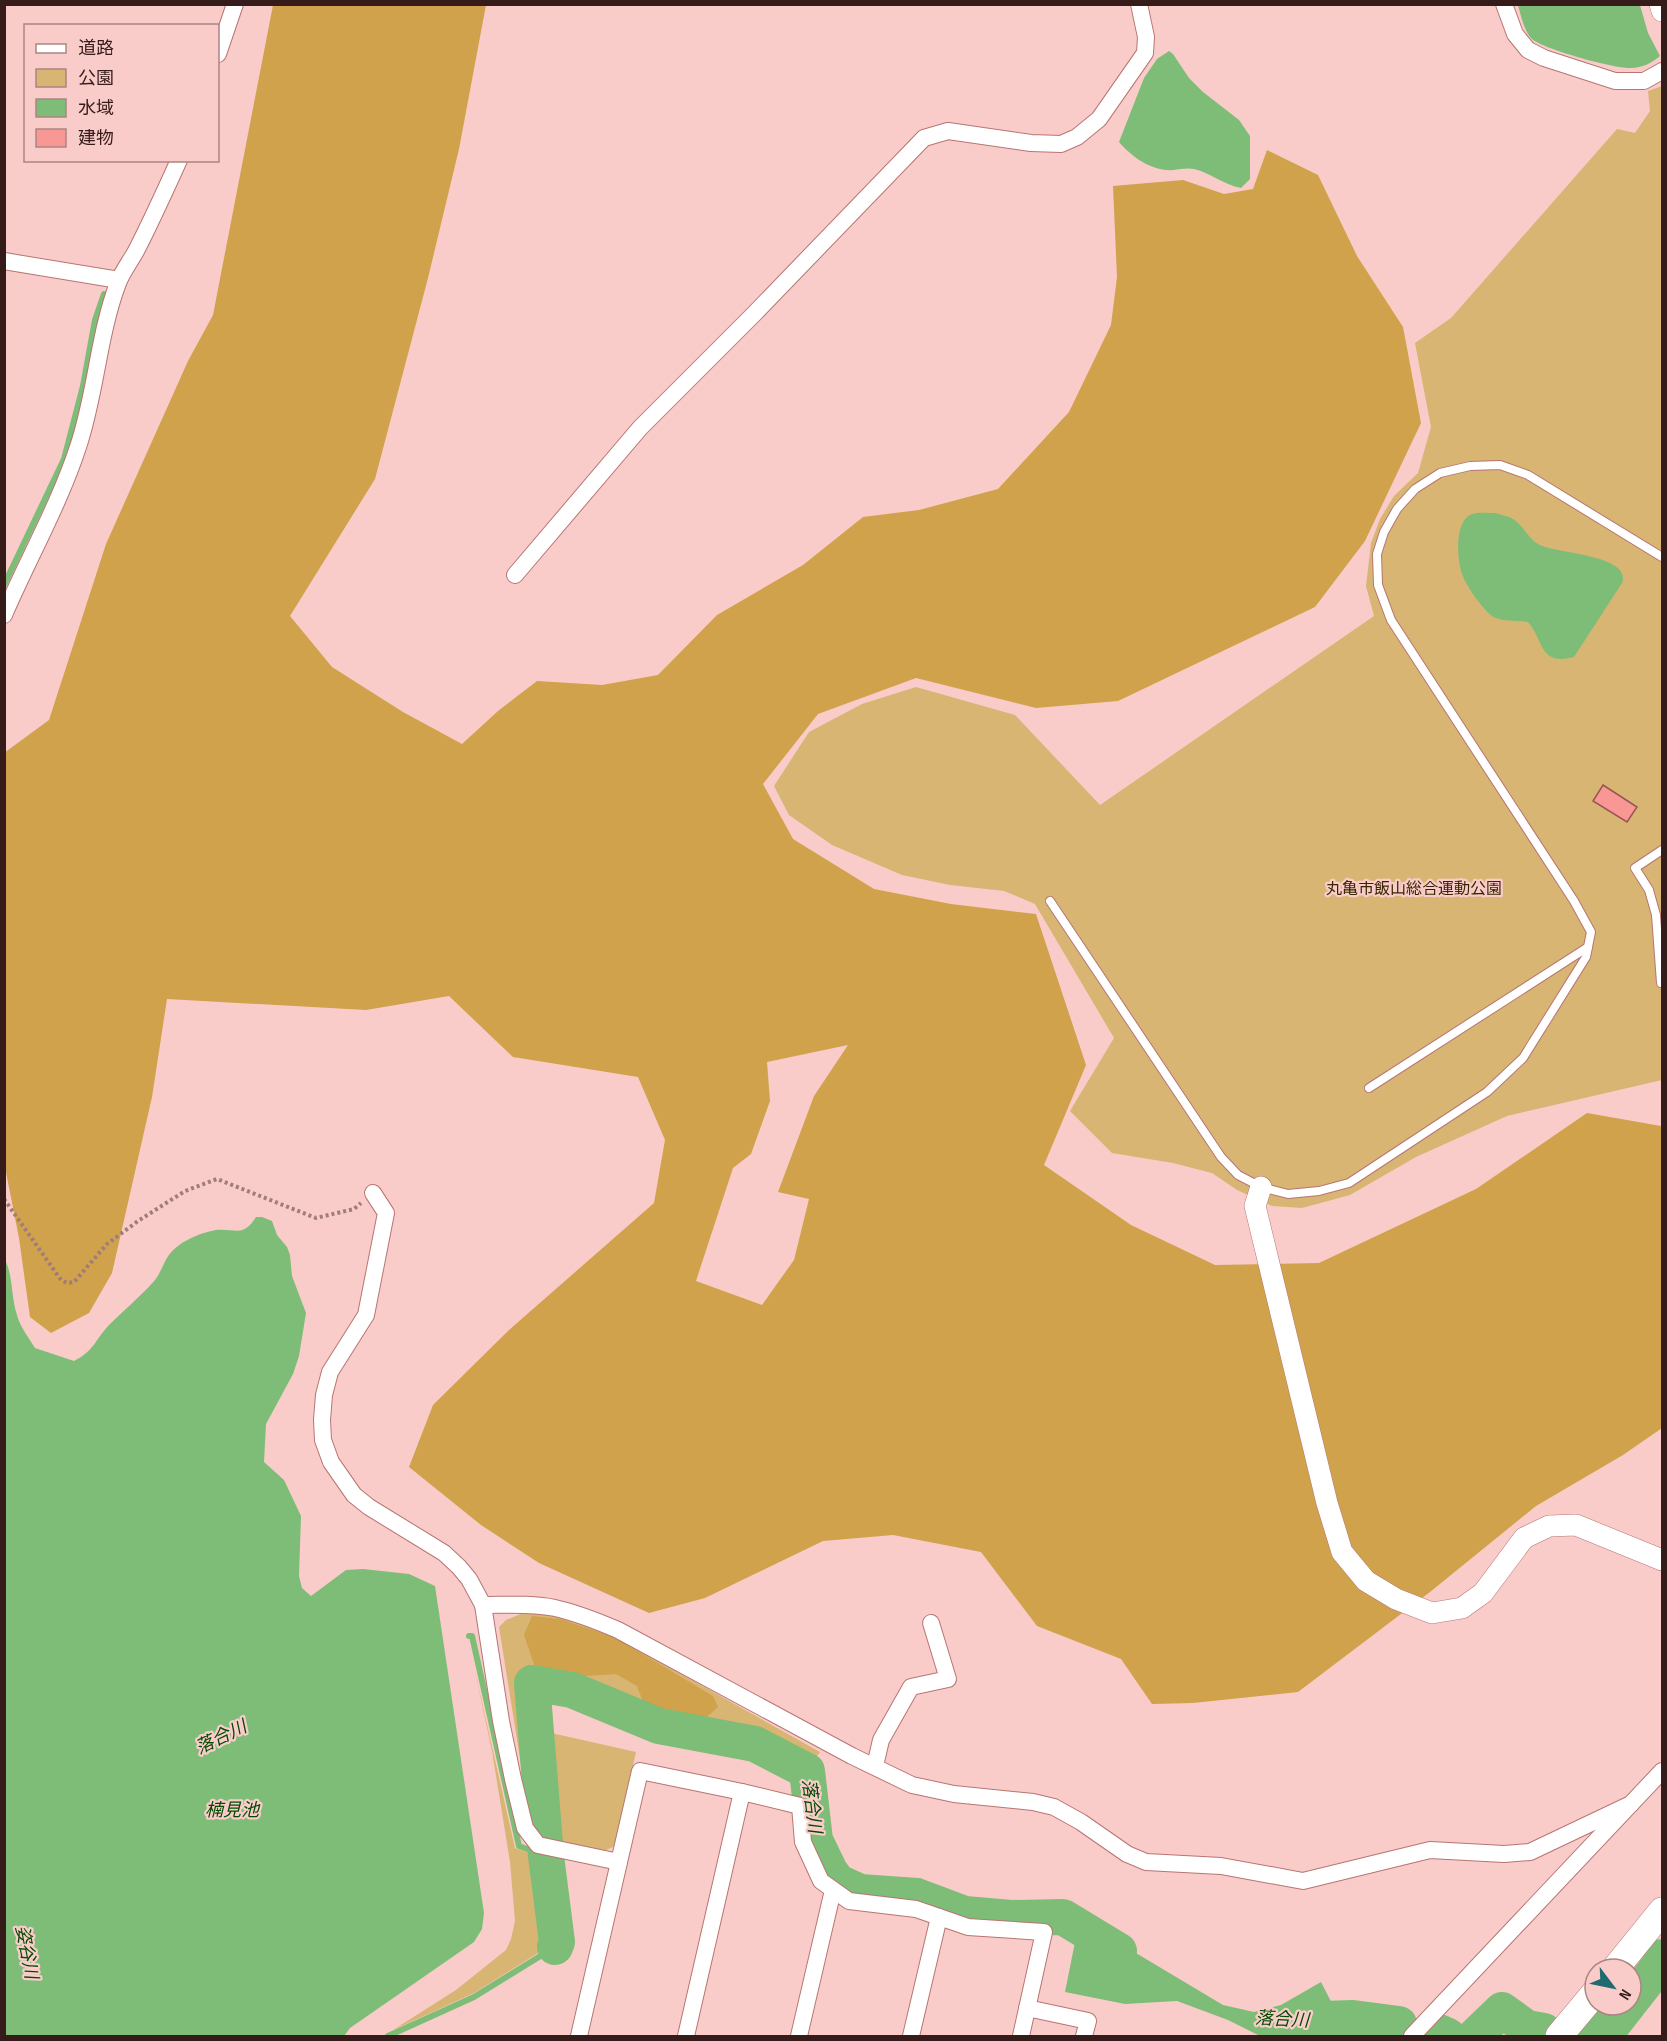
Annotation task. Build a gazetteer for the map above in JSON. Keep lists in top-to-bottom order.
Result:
{
  "water": ["落合川", "楠見池", "姿谷川"],
  "parks": ["丸亀市飯山総合運動公園"],
  "legend": [
    "道路",
    "公園",
    "水域",
    "建物"
  ],
  "north": "bottom right"
}
